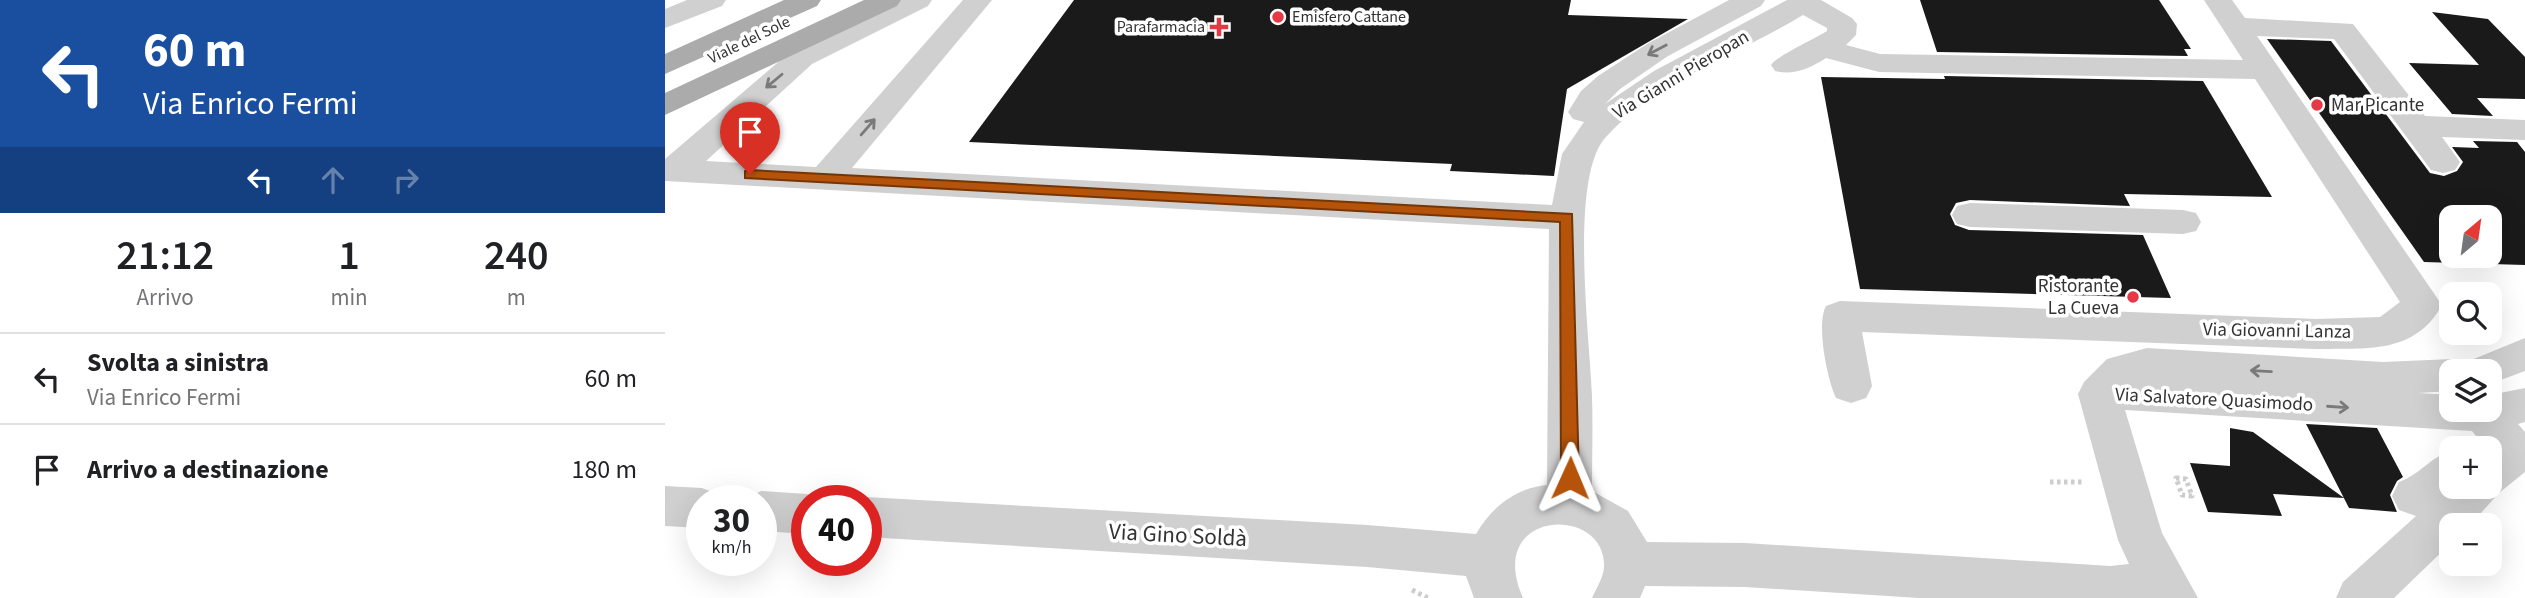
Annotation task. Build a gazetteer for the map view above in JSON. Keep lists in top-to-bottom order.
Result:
{
  "streets": {
    "main road": ["Viale del Sole"],
    "street": [
      "Via Gianni Pieropan",
      "Via Giovanni Lanza",
      "Via Salvatore Quasimodo",
      "Via Gino Soldà"
    ]
  },
  "places": {
    "other": ["Emisfero Cattane", "Mar Picante", "Ristorante La Cueva"],
    "health": ["Parafarmacia"]
  },
  "north": "top right",
  "page": {
    "turn": ["60 m", "Via Enrico Fermi"],
    "map_buttons": ["+", "−"],
    "eta": [
      "21:12",
      "Arrivo",
      "1",
      "min",
      "240",
      "m"
    ],
    "list": [
      {
        "name": "Svolta a sinistra",
        "note": "Via Enrico Fermi",
        "value": "60 m"
      },
      {
        "name": "Arrivo a destinazione",
        "value": "180 m"
      }
    ],
    "speed": "30 km/h",
    "limit": "40"
  }
}
